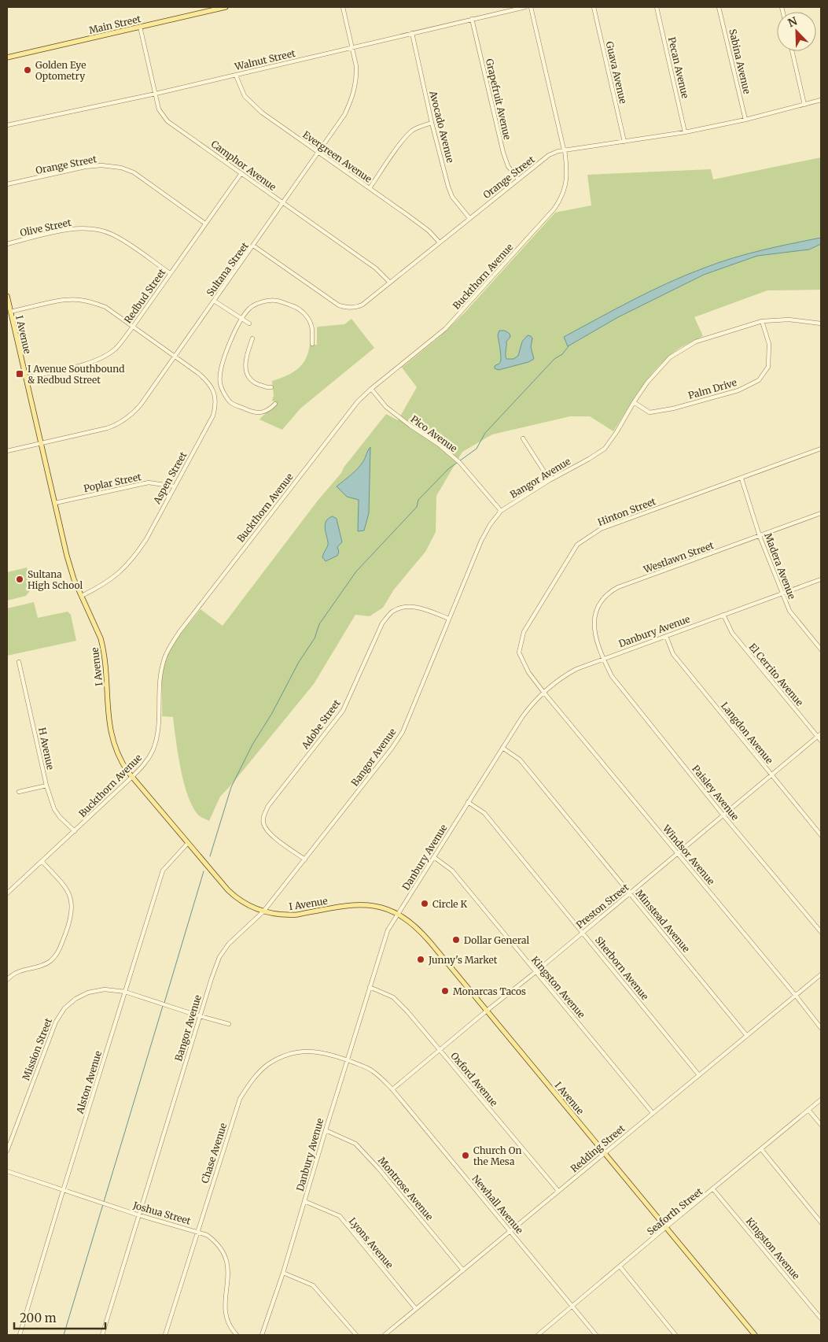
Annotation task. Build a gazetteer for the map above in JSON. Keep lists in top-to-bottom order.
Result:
{
  "streets": {
    "main road": ["Main Street", "I Avenue"],
    "street": [
      "Walnut Street",
      "Sabina Avenue",
      "Pecan Avenue",
      "Guava Avenue",
      "Grapefruit Avenue",
      "Avocado Avenue",
      "Evergreen Avenue",
      "Orange Street",
      "Camphor Avenue",
      "Olive Street",
      "Sultana Street",
      "Buckthorn Avenue",
      "Redbud Street",
      "Palm Drive",
      "Pico Avenue",
      "Aspen Street",
      "Bangor Avenue",
      "Poplar Street",
      "Hinton Street",
      "Westlawn Street",
      "Madera Avenue",
      "Danbury Avenue",
      "El Cerrito Avenue",
      "Adobe Street",
      "Langdon Avenue",
      "H Avenue",
      "Paisley Avenue",
      "Windsor Avenue",
      "Preston Street",
      "Minstead Avenue",
      "Sherborn Avenue",
      "Kingston Avenue",
      "Mission Street",
      "Oxford Avenue",
      "Alston Avenue",
      "Redding Street",
      "Chase Avenue",
      "Montrose Avenue",
      "Newhall Avenue",
      "Seaforth Street",
      "Joshua Street",
      "Lyons Avenue"
    ]
  },
  "crossings": [
    ["Main Street", "Camphor Avenue"],
    ["Walnut Street", "Grapefruit Avenue"],
    ["Walnut Street", "Avocado Avenue"],
    ["Walnut Street", "Evergreen Avenue"],
    ["Walnut Street", "Camphor Avenue"],
    ["Walnut Street", "Sultana Street"],
    ["Sabina Avenue", "Orange Street"],
    ["Pecan Avenue", "Orange Street"],
    ["Guava Avenue", "Orange Street"],
    ["Grapefruit Avenue", "Orange Street"],
    ["Avocado Avenue", "Orange Street"],
    ["Evergreen Avenue", "Orange Street"],
    ["Evergreen Avenue", "Sultana Street"],
    ["Orange Street", "Camphor Avenue"],
    ["Orange Street", "Sultana Street"],
    ["Orange Street", "Buckthorn Avenue"],
    ["Orange Street", "Redbud Street"],
    ["Camphor Avenue", "Sultana Street"],
    ["Camphor Avenue", "Redbud Street"],
    ["Olive Street", "Redbud Street"],
    ["Sultana Street", "I Avenue"],
    ["Sultana Street", "Aspen Street"],
    ["Buckthorn Avenue", "I Avenue"],
    ["Buckthorn Avenue", "Pico Avenue"],
    ["Buckthorn Avenue", "H Avenue"],
    ["Redbud Street", "I Avenue"],
    ["Redbud Street", "Aspen Street"],
    ["I Avenue", "Aspen Street"],
    ["I Avenue", "Bangor Avenue"],
    ["I Avenue", "Poplar Street"],
    ["I Avenue", "Danbury Avenue"],
    ["I Avenue", "Preston Street"],
    ["I Avenue", "Alston Avenue"],
    ["I Avenue", "Redding Street"],
    ["I Avenue", "Seaforth Street"],
    ["Palm Drive", "Bangor Avenue"],
    ["Pico Avenue", "Bangor Avenue"],
    ["Aspen Street", "Poplar Street"],
    ["Bangor Avenue", "Adobe Street"],
    ["Bangor Avenue", "Mission Street"],
    ["Bangor Avenue", "Joshua Street"],
    ["Hinton Street", "Madera Avenue"],
    ["Hinton Street", "Danbury Avenue"],
    ["Hinton Street", "Windsor Avenue"],
    ["Westlawn Street", "Madera Avenue"],
    ["Westlawn Street", "Danbury Avenue"],
    ["Westlawn Street", "Paisley Avenue"],
    ["Madera Avenue", "Danbury Avenue"],
    ["Danbury Avenue", "El Cerrito Avenue"],
    ["Danbury Avenue", "Langdon Avenue"],
    ["Danbury Avenue", "Paisley Avenue"],
    ["Danbury Avenue", "Windsor Avenue"],
    ["Danbury Avenue", "Minstead Avenue"],
    ["Danbury Avenue", "Sherborn Avenue"],
    ["Danbury Avenue", "Kingston Avenue"],
    ["Danbury Avenue", "Oxford Avenue"],
    ["Danbury Avenue", "Chase Avenue"],
    ["Danbury Avenue", "Montrose Avenue"],
    ["Danbury Avenue", "Newhall Avenue"],
    ["Danbury Avenue", "Lyons Avenue"],
    ["El Cerrito Avenue", "Preston Street"],
    ["Langdon Avenue", "Preston Street"],
    ["Paisley Avenue", "Preston Street"],
    ["Windsor Avenue", "Preston Street"],
    ["Windsor Avenue", "Redding Street"],
    ["Preston Street", "Minstead Avenue"],
    ["Preston Street", "Sherborn Avenue"],
    ["Preston Street", "Kingston Avenue"],
    ["Preston Street", "Oxford Avenue"],
    ["Preston Street", "Newhall Avenue"],
    ["Minstead Avenue", "Redding Street"],
    ["Sherborn Avenue", "Redding Street"],
    ["Kingston Avenue", "Redding Street"],
    ["Kingston Avenue", "Seaforth Street"],
    ["Mission Street", "Alston Avenue"],
    ["Oxford Avenue", "Redding Street"],
    ["Alston Avenue", "Joshua Street"],
    ["Redding Street", "Montrose Avenue"],
    ["Redding Street", "Newhall Avenue"],
    ["Redding Street", "Lyons Avenue"],
    ["Chase Avenue", "Newhall Avenue"],
    ["Chase Avenue", "Joshua Street"],
    ["Newhall Avenue", "Seaforth Street"]
  ],
  "places": {
    "other": [
      "Golden Eye Optometry",
      "Sultana High School",
      "Circle K",
      "Dollar General",
      "Junny's Market",
      "Monarcas Tacos",
      "Church On the Mesa"
    ],
    "transit": ["I Avenue Southbound & Redbud Street"]
  },
  "scale_bar": "200 m",
  "north": "top left"
}
